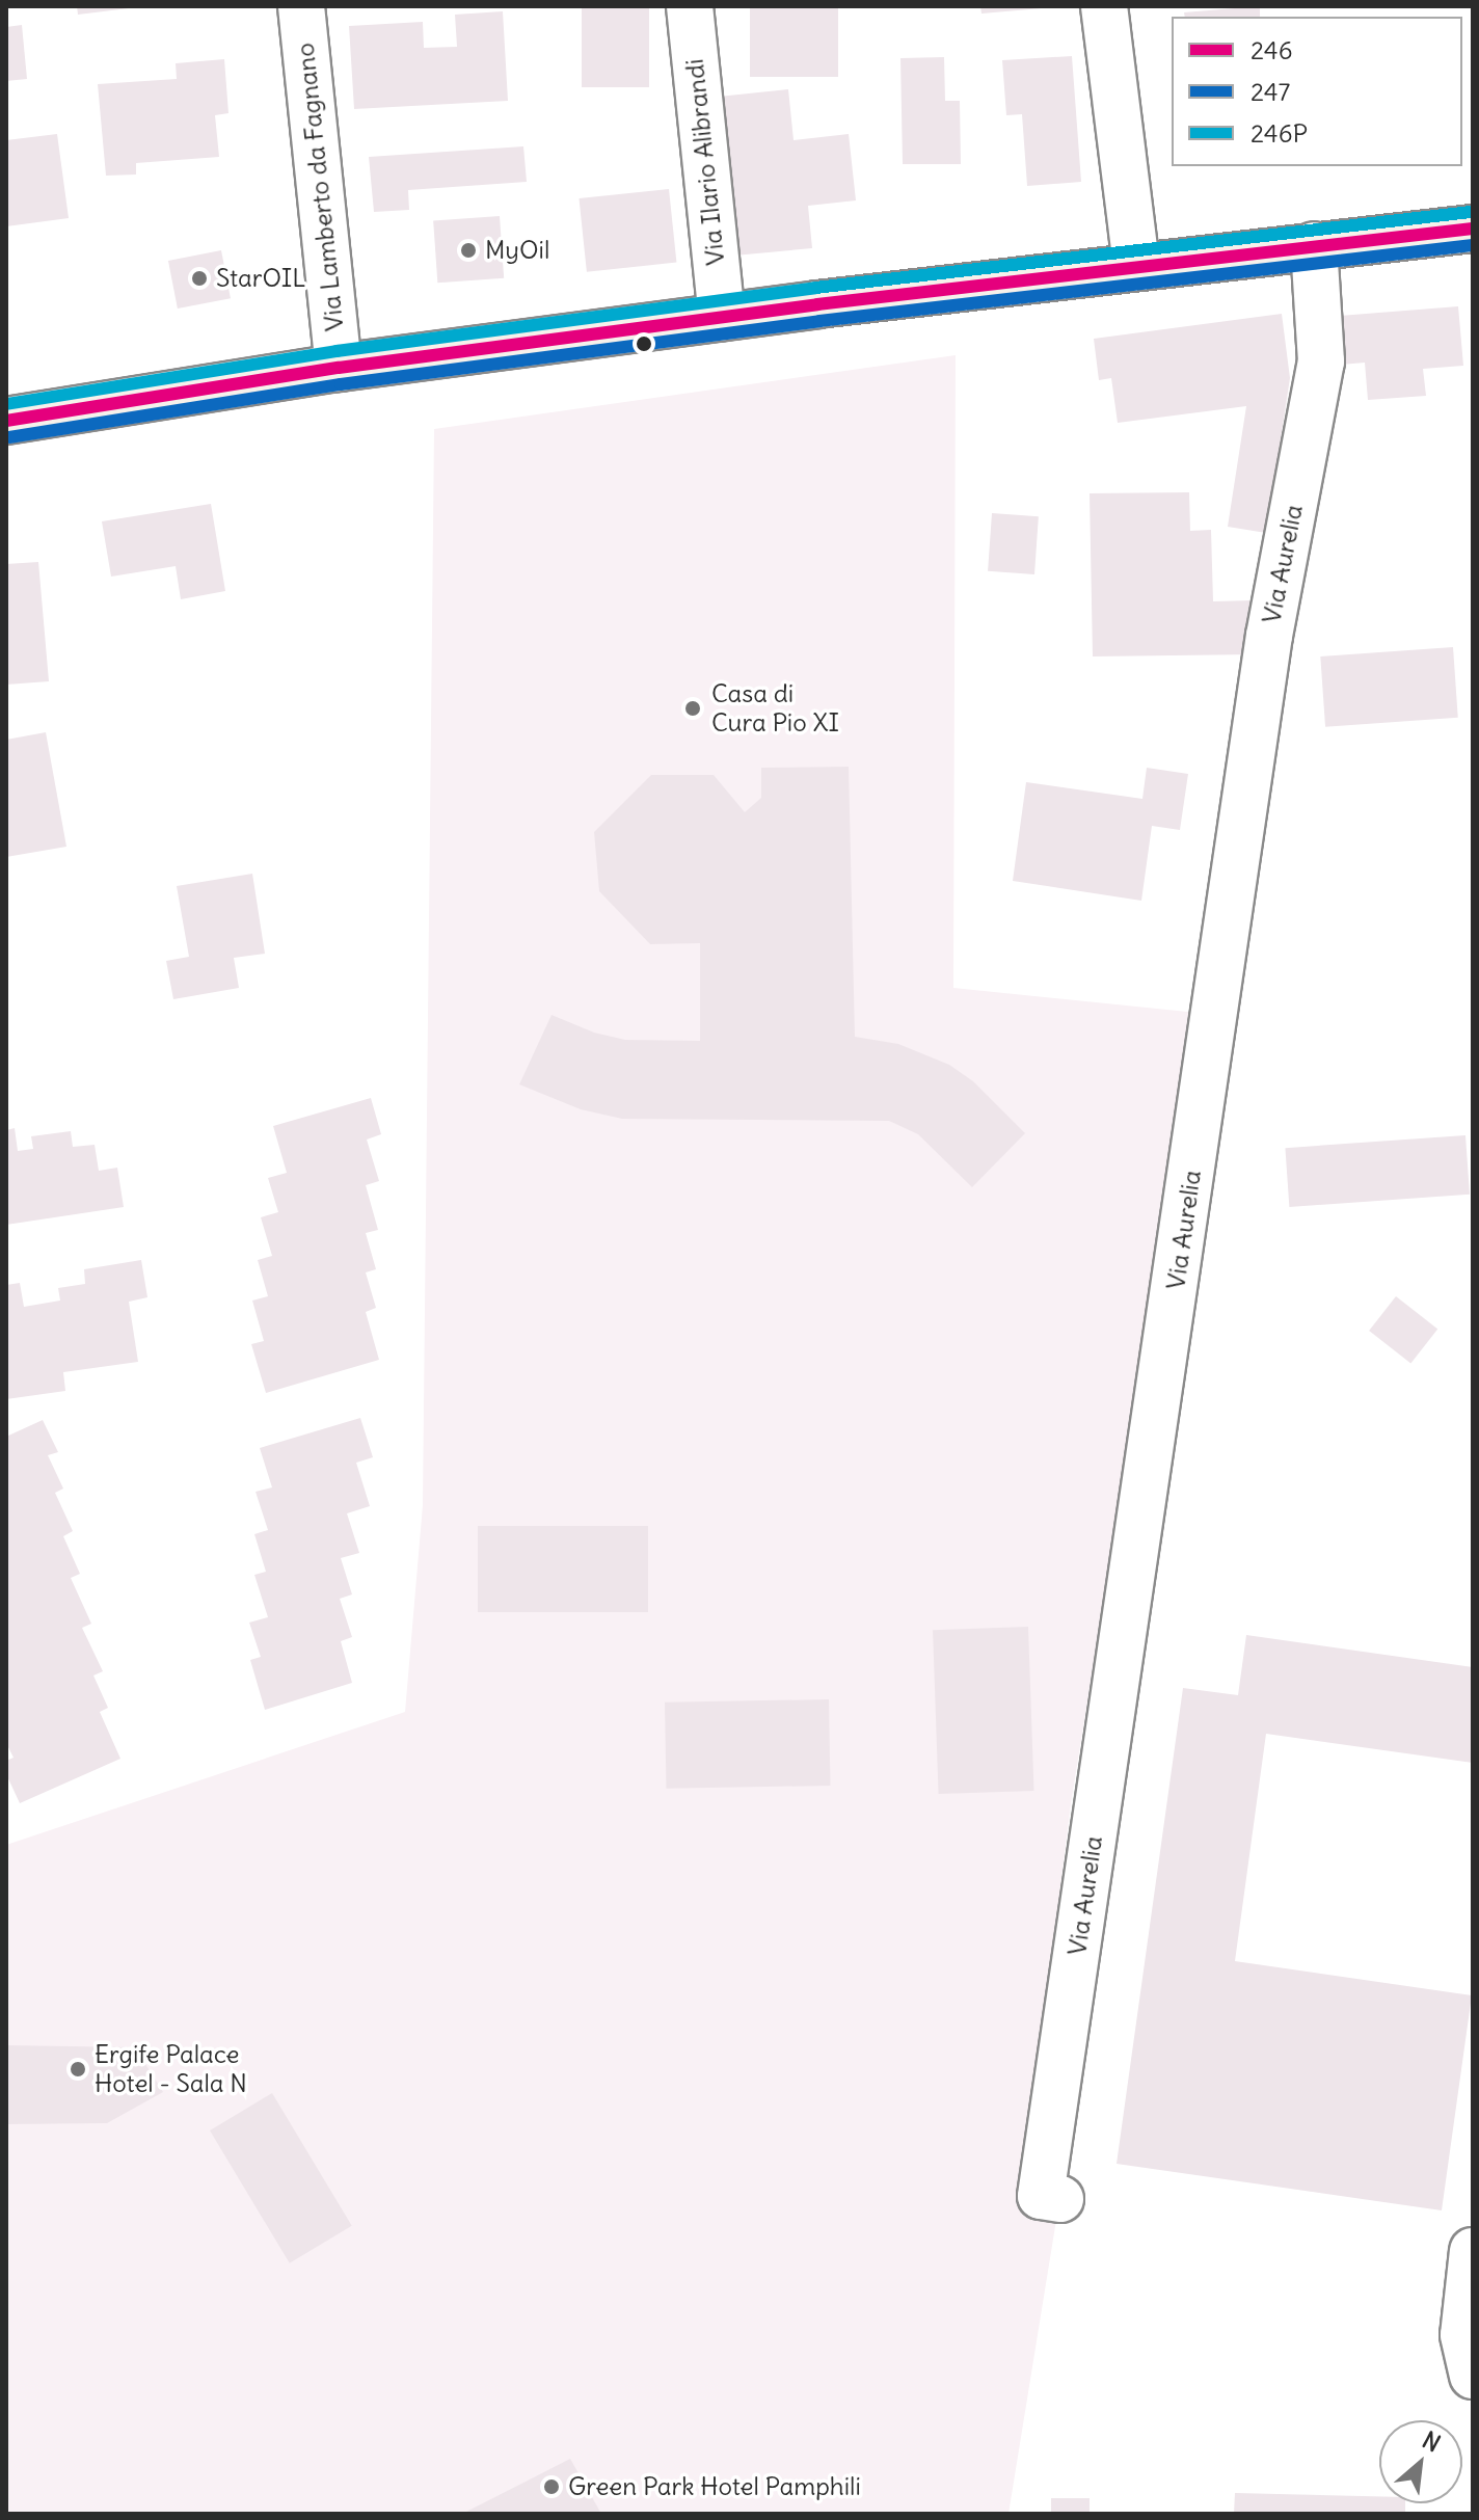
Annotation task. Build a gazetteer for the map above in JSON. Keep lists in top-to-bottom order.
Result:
{
  "streets": {
    "street": ["Via Ilario Alibrandi", "Via Lamberto da Fagnano", "Via Aurelia"]
  },
  "places": [
    "MyOil",
    "StarOIL",
    "Casa di Cura Pio XI",
    "Ergife Palace Hotel - Sala N",
    "Green Park Hotel Pamphili"
  ],
  "lines": ["transit line 246P", "transit line 246", "transit line 247"],
  "legend": ["246", "247", "246P"],
  "north": "top right"
}
